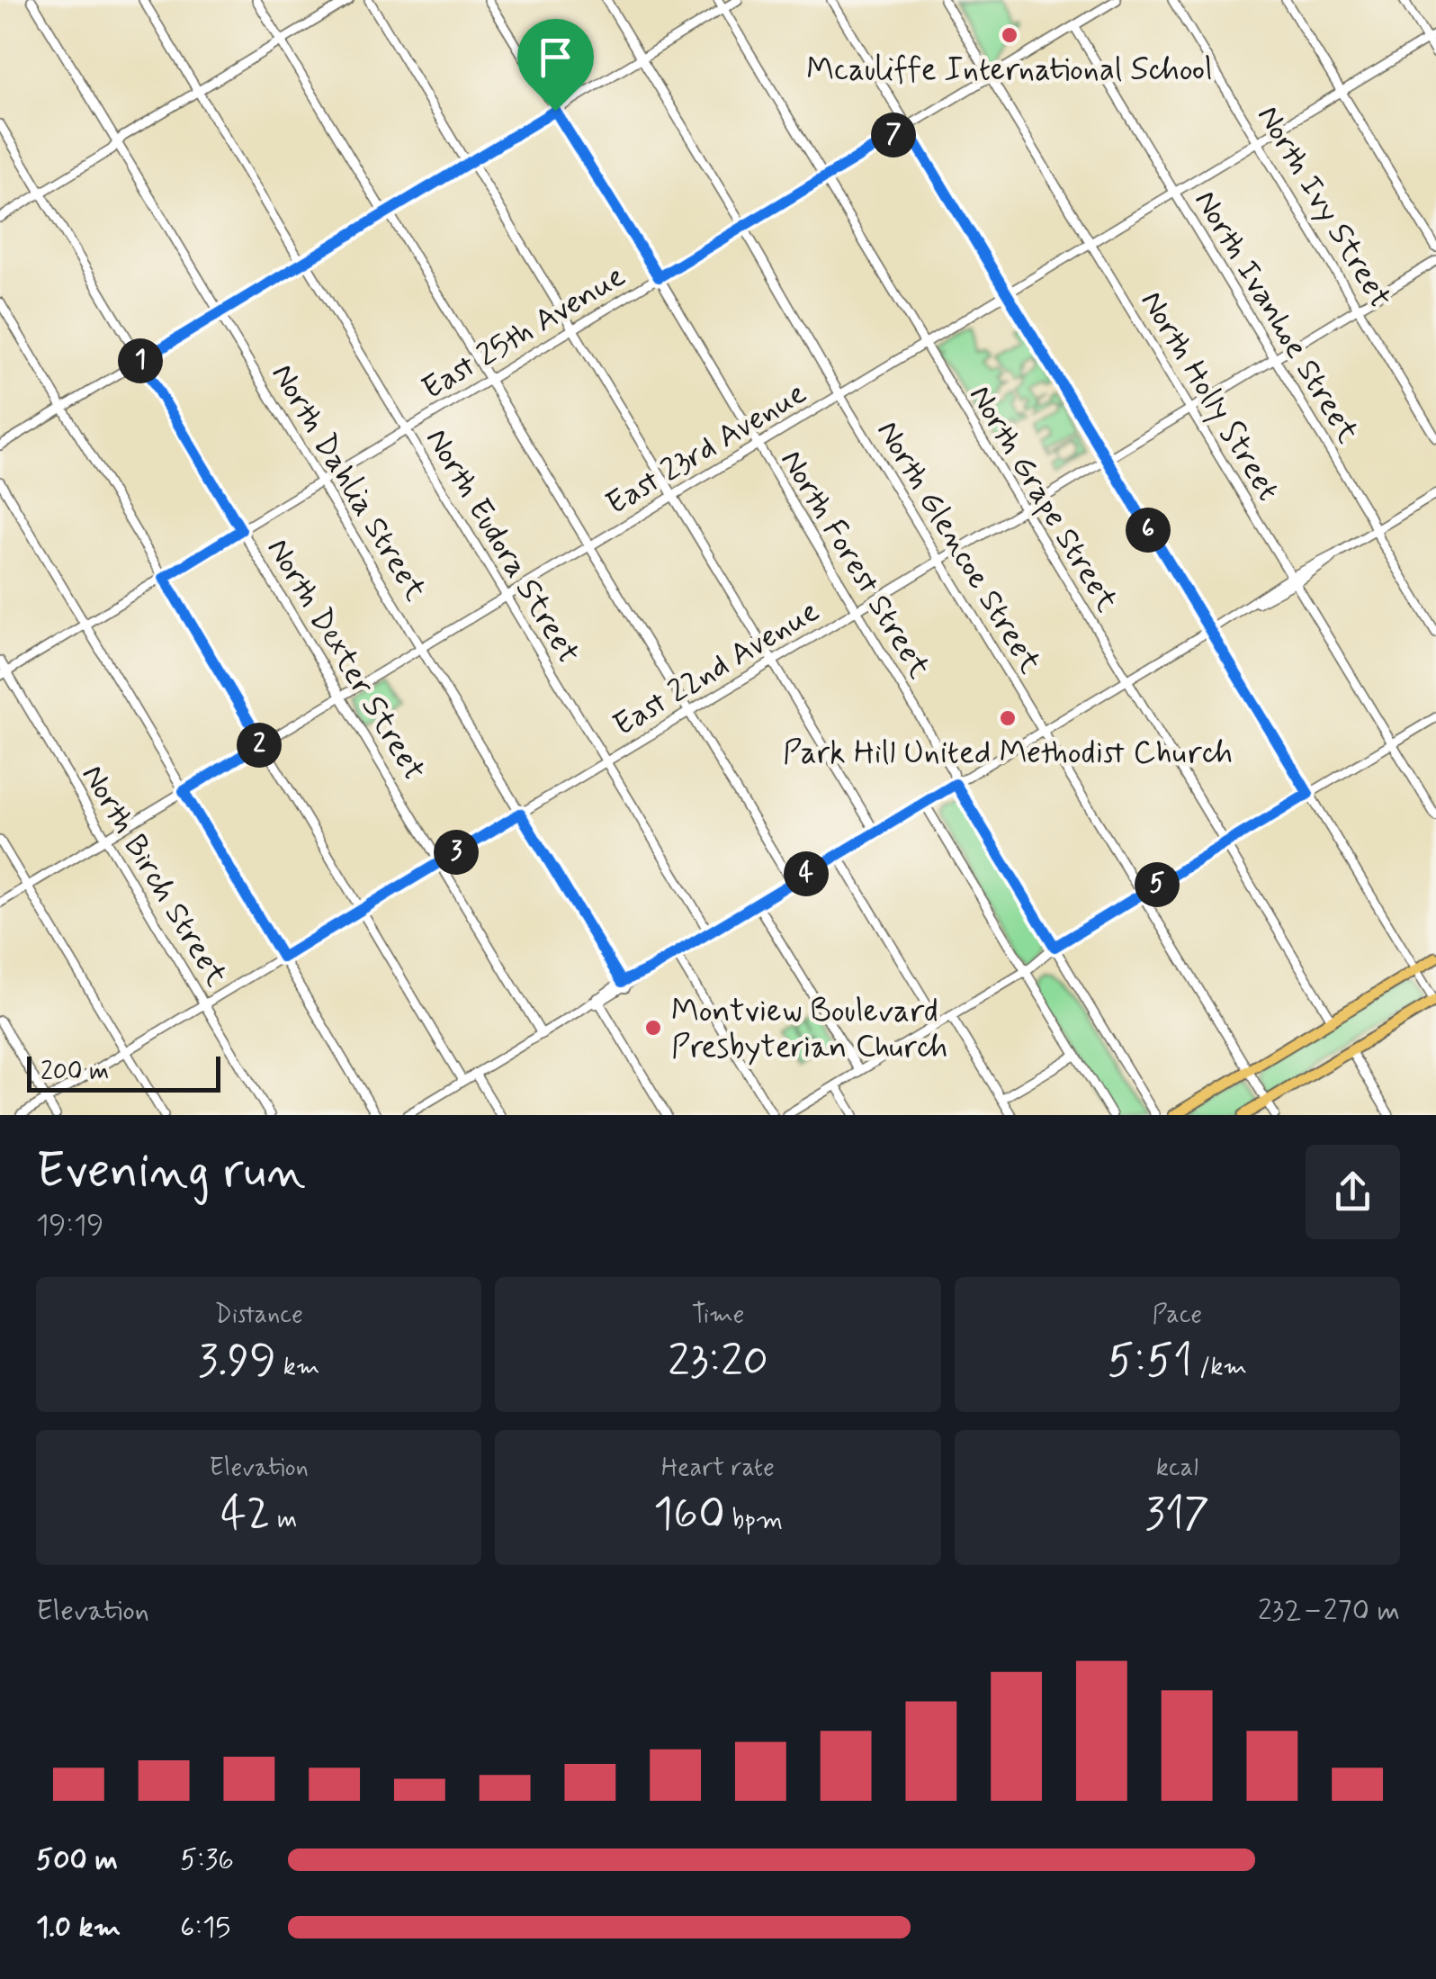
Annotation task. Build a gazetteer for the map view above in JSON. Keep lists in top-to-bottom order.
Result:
{
  "streets": {
    "street": [
      "North Ivy Street",
      "North Ivanhoe Street",
      "East 25th Avenue",
      "North Holly Street",
      "East 23rd Avenue",
      "North Dahlia Street",
      "North Grape Street",
      "North Eudora Street",
      "North Glencoe Street",
      "North Forest Street",
      "North Dexter Street",
      "East 22nd Avenue",
      "North Birch Street"
    ]
  },
  "crossings": [
    ["North Ivy Street", "East 23rd Avenue"],
    ["North Ivy Street", "East 22nd Avenue"],
    ["North Ivanhoe Street", "East 25th Avenue"],
    ["North Ivanhoe Street", "East 23rd Avenue"],
    ["North Ivanhoe Street", "East 22nd Avenue"],
    ["East 25th Avenue", "North Holly Street"],
    ["East 25th Avenue", "North Dahlia Street"],
    ["East 25th Avenue", "North Grape Street"],
    ["East 25th Avenue", "North Eudora Street"],
    ["East 25th Avenue", "North Glencoe Street"],
    ["East 25th Avenue", "North Forest Street"],
    ["East 25th Avenue", "North Dexter Street"],
    ["East 25th Avenue", "North Birch Street"],
    ["North Holly Street", "East 23rd Avenue"],
    ["North Holly Street", "East 22nd Avenue"],
    ["East 23rd Avenue", "North Dahlia Street"],
    ["East 23rd Avenue", "North Grape Street"],
    ["East 23rd Avenue", "North Eudora Street"],
    ["East 23rd Avenue", "North Glencoe Street"],
    ["East 23rd Avenue", "North Forest Street"],
    ["East 23rd Avenue", "North Dexter Street"],
    ["East 23rd Avenue", "North Birch Street"],
    ["North Dahlia Street", "East 22nd Avenue"],
    ["North Grape Street", "East 22nd Avenue"],
    ["North Eudora Street", "East 22nd Avenue"],
    ["North Glencoe Street", "East 22nd Avenue"],
    ["North Forest Street", "East 22nd Avenue"],
    ["North Dexter Street", "East 22nd Avenue"],
    ["East 22nd Avenue", "North Birch Street"]
  ],
  "places": ["Mcauliffe International School", "Park Hill United Methodist Church", "Montview Boulevard Presbyterian Church"],
  "scale_bar": "200 m",
  "page": {
    "pins": [
      "7",
      "1",
      "6",
      "2",
      "3",
      "4",
      "5"
    ],
    "scale": "200 m",
    "heading": ["Evening run", "19:19"],
    "stats": [
      ["Distance", "3.99 km"],
      ["Time", "23:20"],
      ["Pace", "5:51 /km"],
      ["Elevation", "42 m"],
      ["Heart rate", "160 bpm"],
      ["kcal", "317"]
    ],
    "chart": ["Elevation", "232–270 m"],
    "list": [
      {
        "name": "500 m",
        "note": "5:36"
      },
      {
        "name": "1.0 km",
        "note": "6:15"
      }
    ]
  }
}
